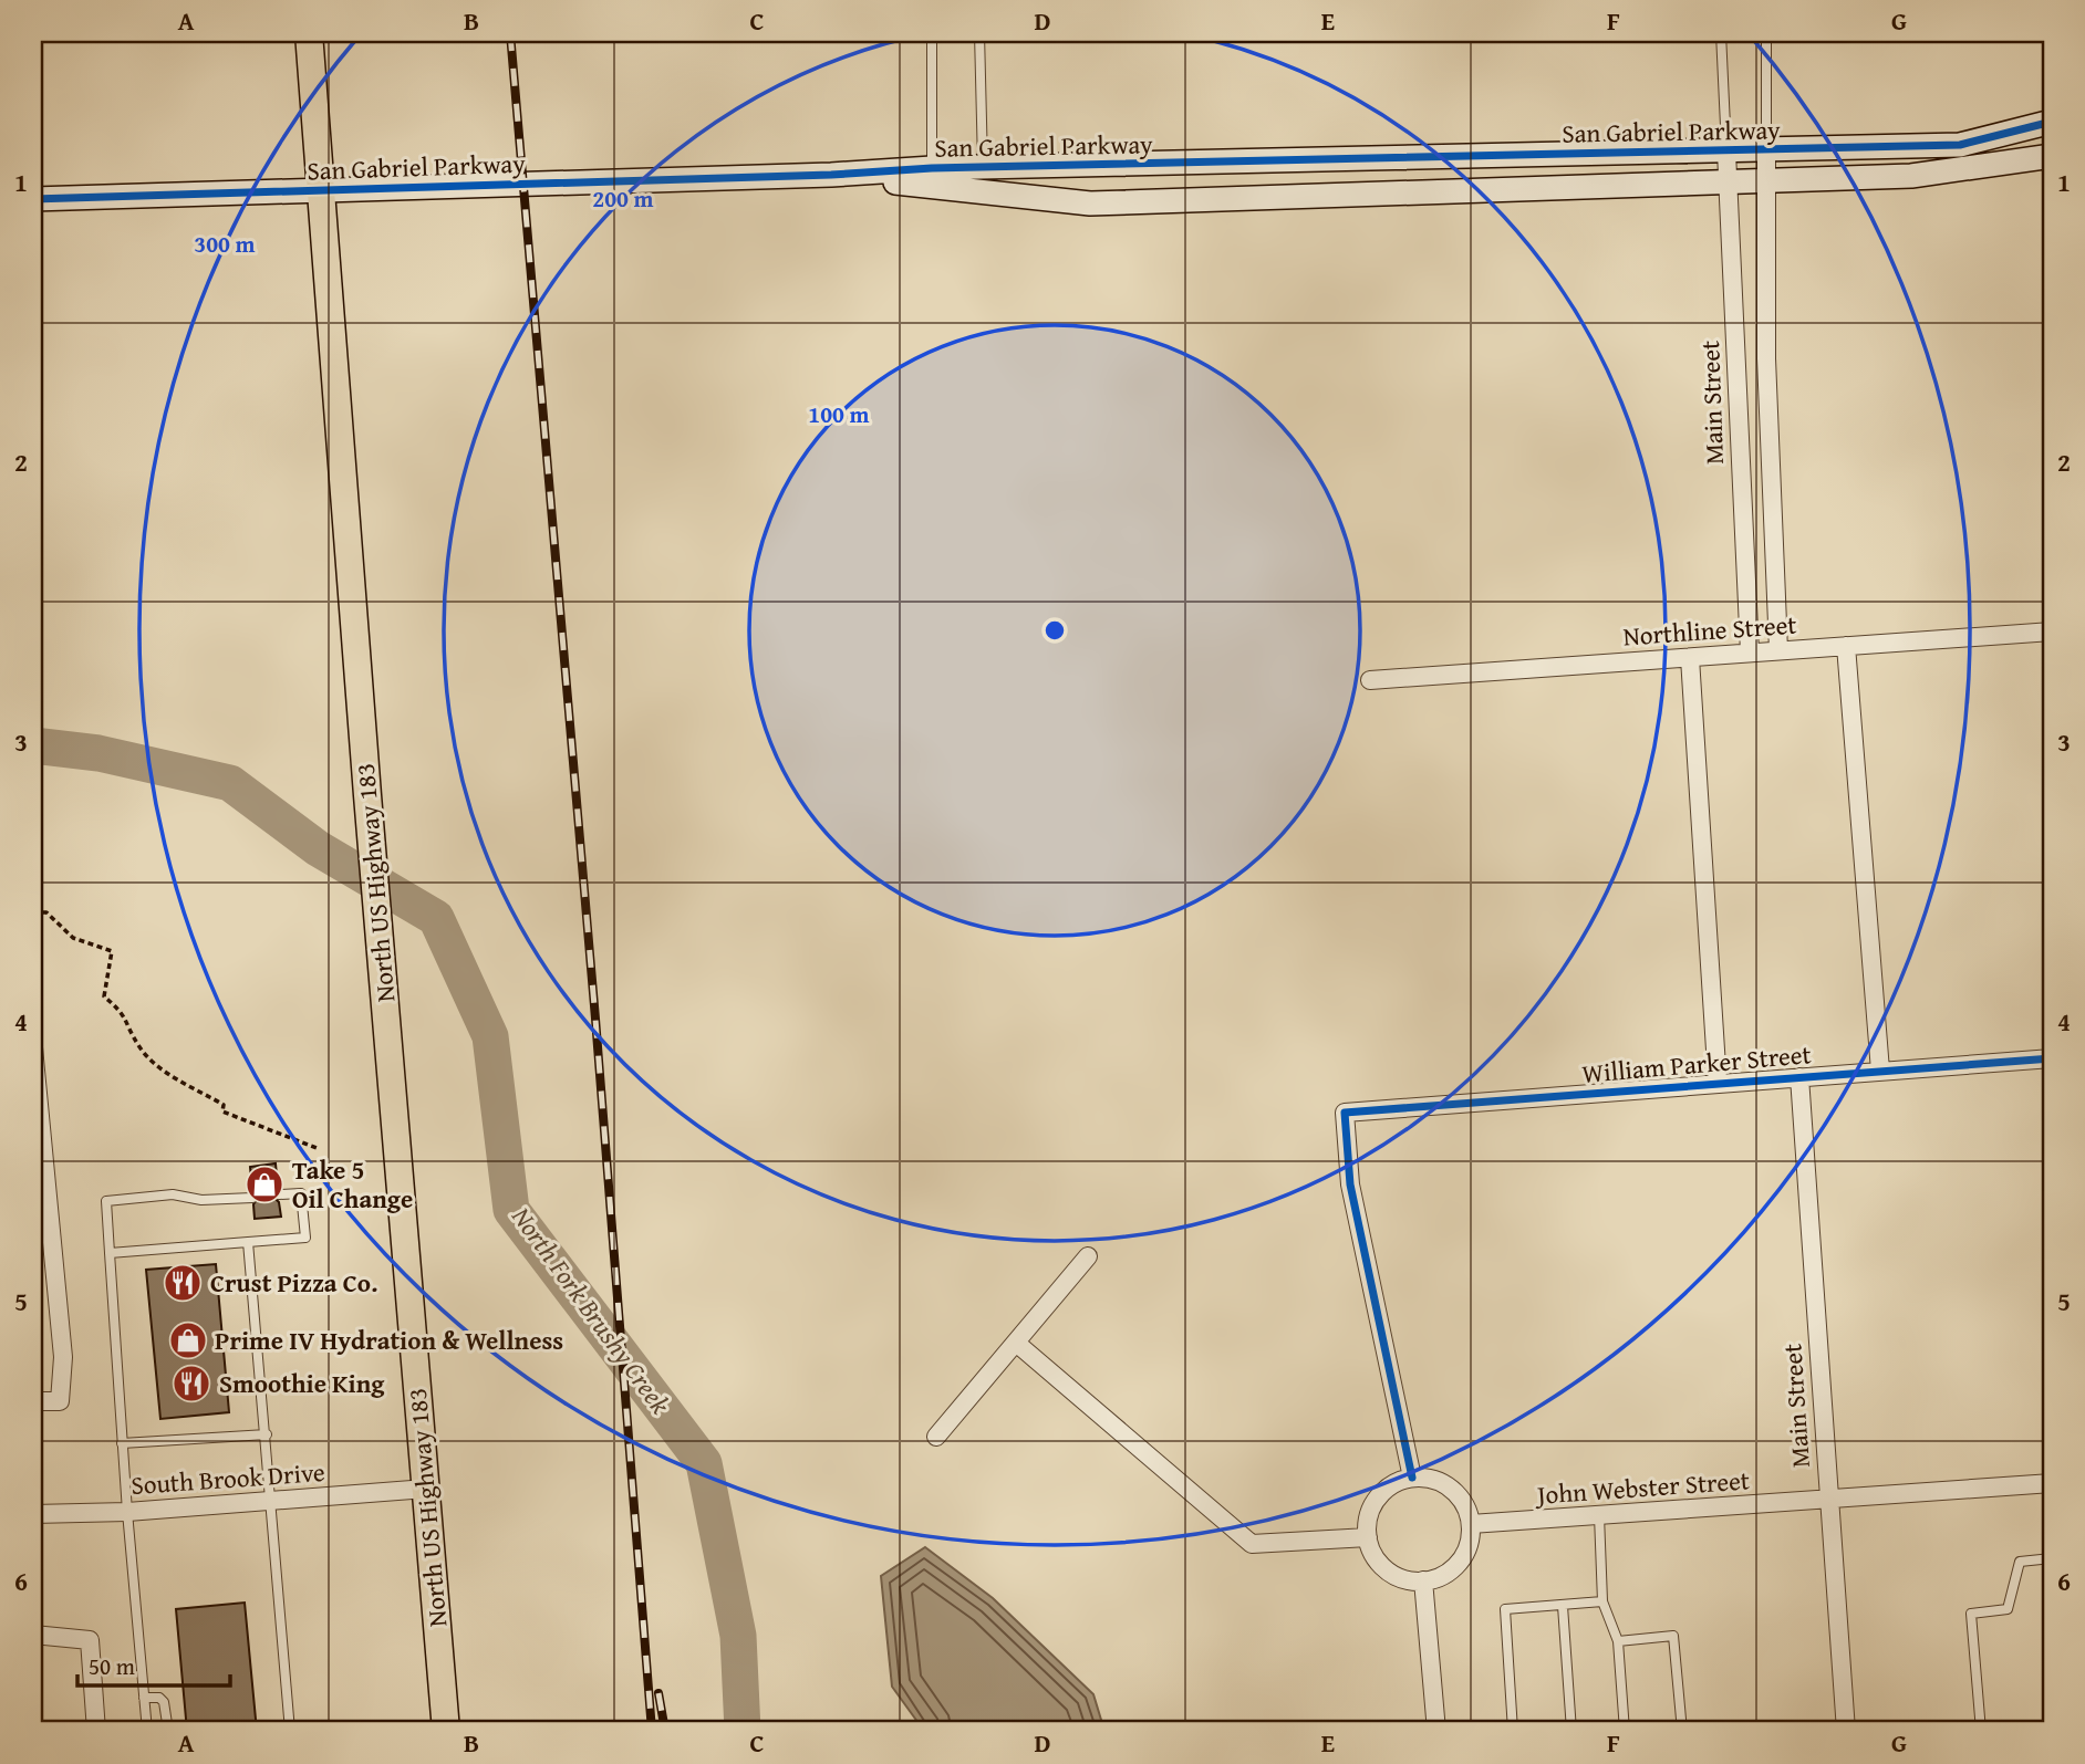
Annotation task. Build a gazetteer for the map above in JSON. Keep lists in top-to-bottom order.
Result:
{
  "streets": {
    "main road": ["North US Highway 183"],
    "street": [
      "San Gabriel Parkway",
      "Main Street",
      "Northline Street",
      "William Parker Street",
      "South Brook Drive",
      "John Webster Street"
    ]
  },
  "crossings": [
    ["San Gabriel Parkway", "Main Street"],
    ["San Gabriel Parkway", "North US Highway 183"],
    ["Main Street", "Northline Street"],
    ["Main Street", "William Parker Street"],
    ["Main Street", "John Webster Street"],
    ["North US Highway 183", "South Brook Drive"],
    ["William Parker Street", "John Webster Street"]
  ],
  "water": ["North Fork Brushy Creek"],
  "places": {
    "shop": ["Take 5 Oil Change", "Prime IV Hydration & Wellness"],
    "restaurant": ["Crust Pizza Co.", "Smoothie King"]
  },
  "scale_bar": "50 m",
  "grid": {
    "columns": [
      "A",
      "B",
      "C",
      "D",
      "E",
      "F",
      "G"
    ],
    "rows": [
      "1",
      "2",
      "3",
      "4",
      "5",
      "6"
    ]
  },
  "rings": ["200 m", "300 m", "100 m"]
}
